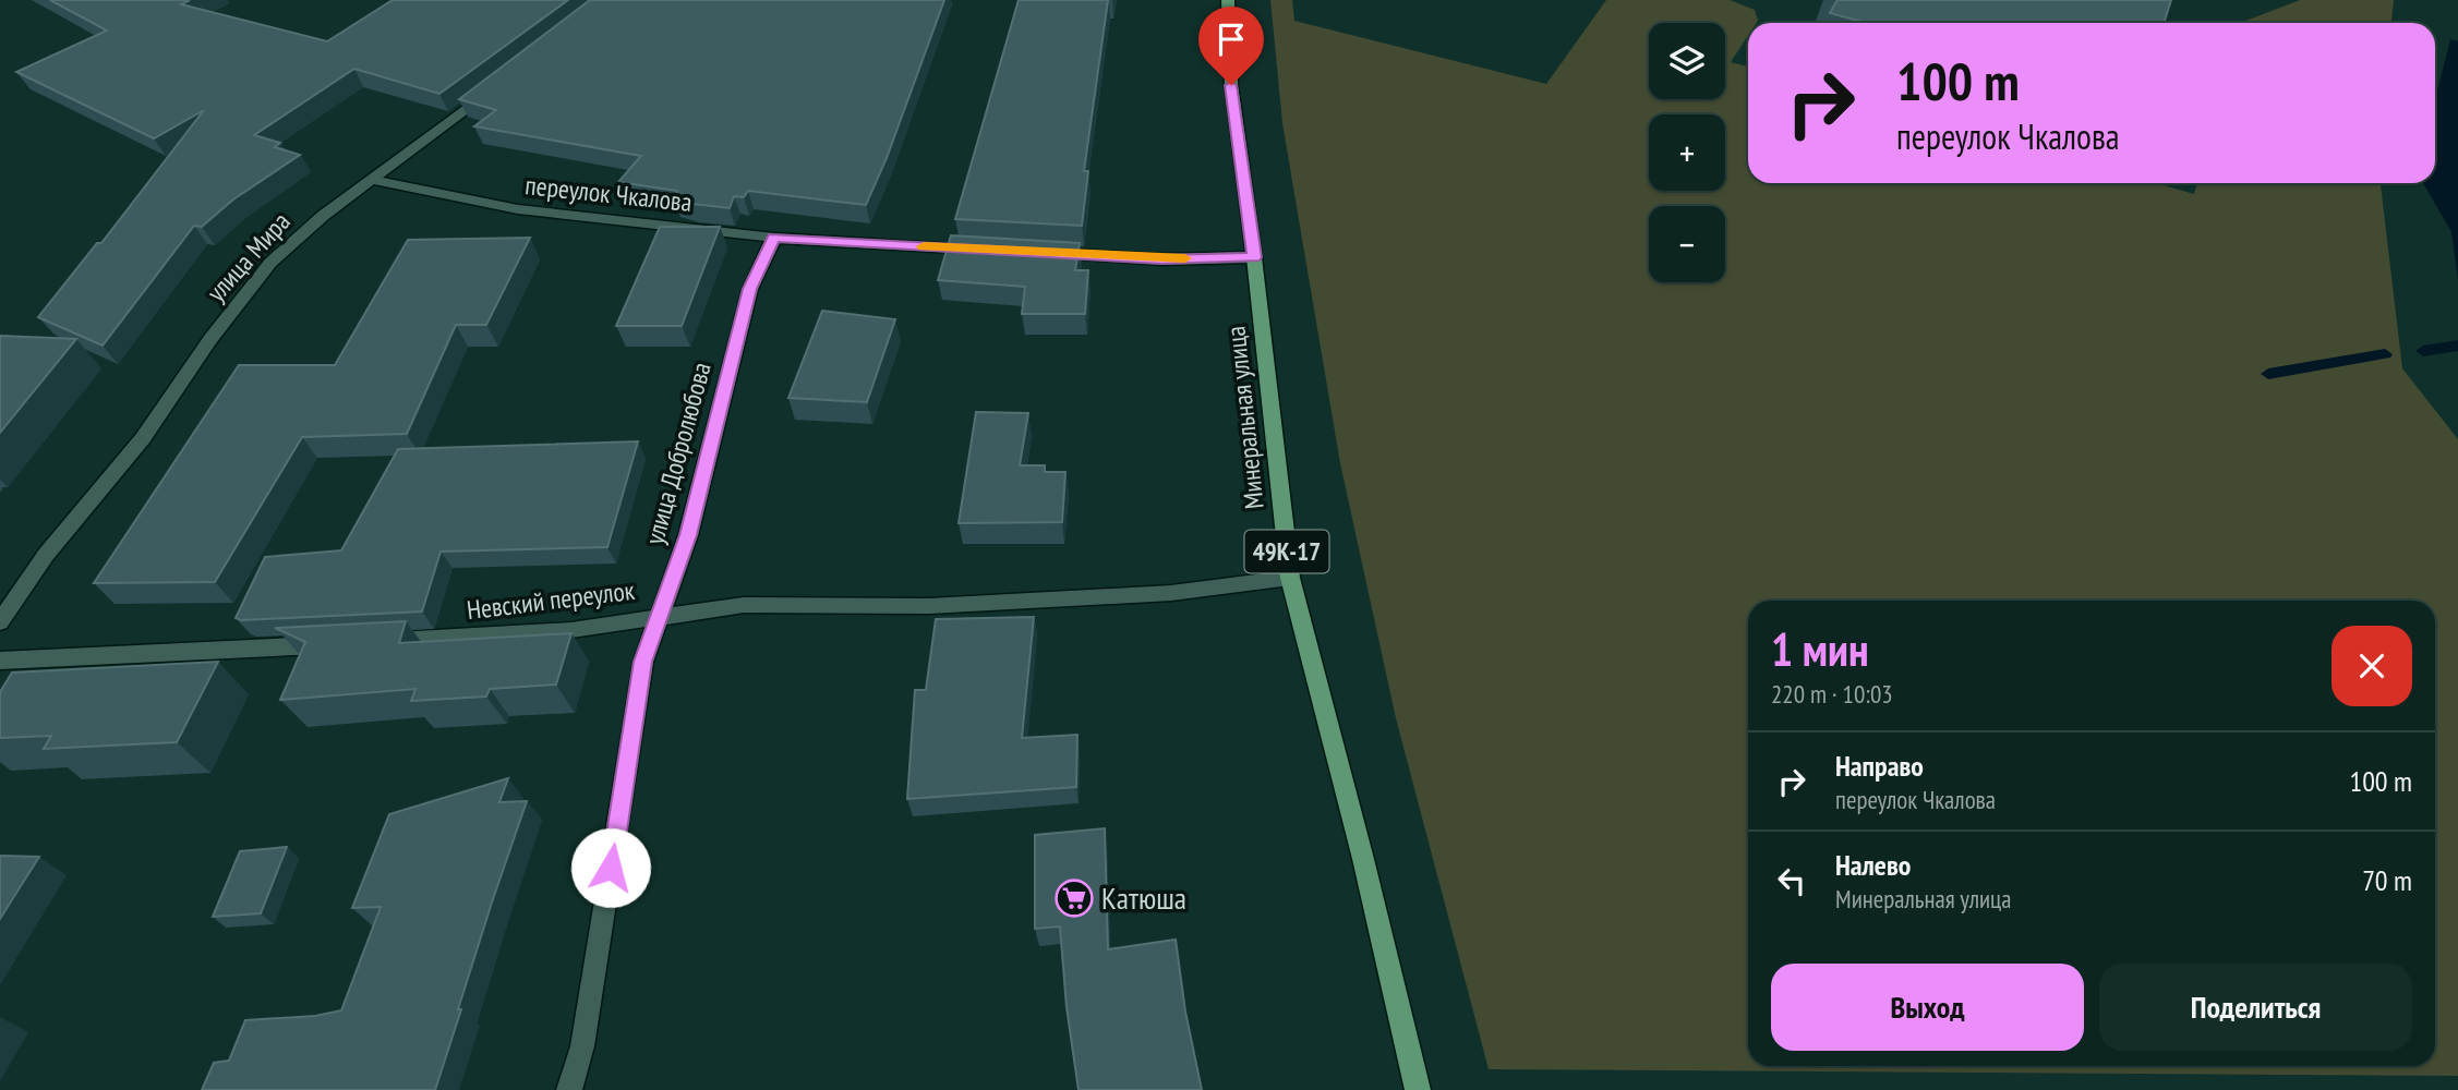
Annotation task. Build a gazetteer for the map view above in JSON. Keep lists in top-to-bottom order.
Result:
{
  "streets": {
    "main road": ["Минеральная улица", "49К-17"],
    "street": [
      "переулок Чкалова",
      "улица Мира",
      "улица Добролюбова",
      "Невский переулок"
    ]
  },
  "crossings": [
    ["переулок Чкалова", "улица Мира"],
    ["переулок Чкалова", "улица Добролюбова"],
    ["Минеральная улица", "Невский переулок"],
    ["улица Добролюбова", "Невский переулок"]
  ],
  "places": {
    "supermarket": ["Катюша"]
  },
  "page": {
    "map_buttons": ["+", "−"],
    "turn": ["100 m", "переулок Чкалова"],
    "heading": ["1 мин", "220 m · 10:03"],
    "list": [
      {
        "name": "Направо",
        "note": "переулок Чкалова",
        "value": "100 m"
      },
      {
        "name": "Налево",
        "note": "Минеральная улица",
        "value": "70 m"
      }
    ],
    "buttons": ["Выход", "Поделиться"]
  }
}
